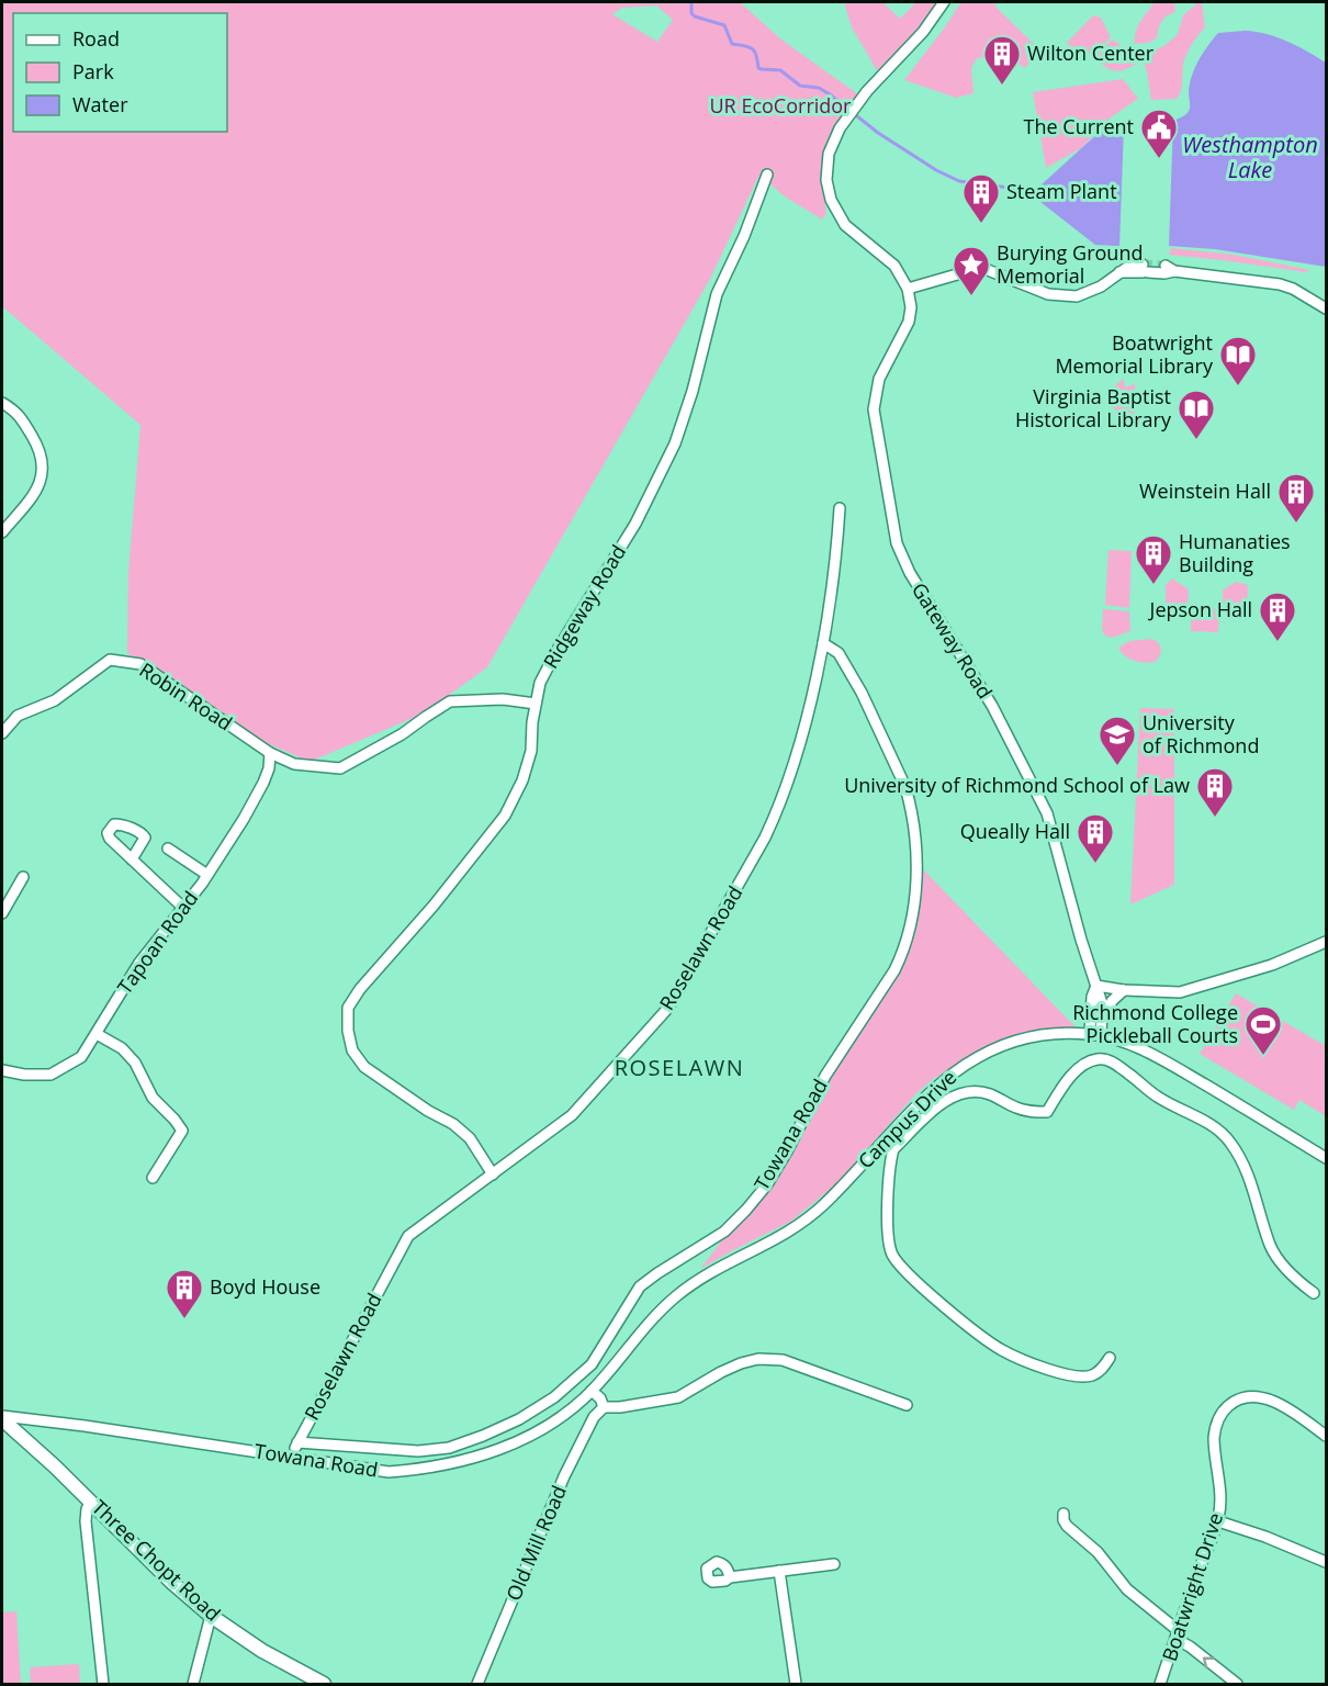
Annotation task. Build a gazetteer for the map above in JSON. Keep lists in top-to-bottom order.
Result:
{
  "streets": {
    "main road": ["Three Chopt Road"],
    "street": [
      "Ridgeway Road",
      "Gateway Road",
      "Robin Road",
      "Tapoan Road",
      "Roselawn Road",
      "Campus Drive",
      "Towana Road",
      "Old Mill Road",
      "Boatwright Drive"
    ]
  },
  "crossings": [
    ["Ridgeway Road", "Robin Road"],
    ["Ridgeway Road", "Roselawn Road"],
    ["Gateway Road", "Campus Drive"],
    ["Robin Road", "Tapoan Road"],
    ["Roselawn Road", "Towana Road"],
    ["Campus Drive", "Towana Road"],
    ["Towana Road", "Three Chopt Road"]
  ],
  "districts": ["ROSELAWN"],
  "water": ["Westhampton Lake"],
  "parks": ["UR EcoCorridor"],
  "places": {
    "building": [
      "Wilton Center",
      "Steam Plant",
      "Weinstein Hall",
      "Humanaties Building",
      "Jepson Hall",
      "University of Richmond School of Law",
      "Queally Hall",
      "Boyd House"
    ],
    "public building": ["The Current"],
    "place": ["Burying Ground Memorial"],
    "library": ["Boatwright Memorial Library", "Virginia Baptist Historical Library"],
    "school or university": ["University of Richmond"],
    "sports": ["Richmond College Pickleball Courts"]
  },
  "legend": ["Road", "Park", "Water"]
}
